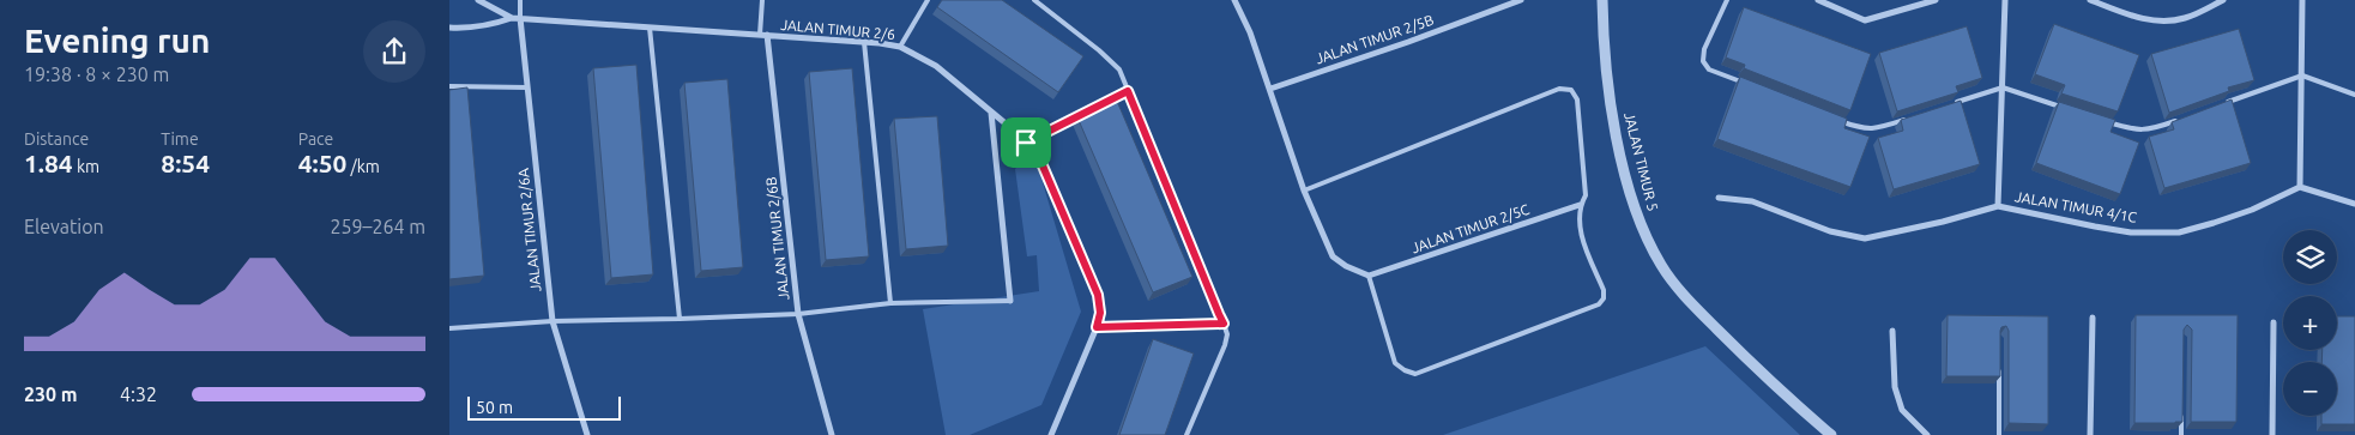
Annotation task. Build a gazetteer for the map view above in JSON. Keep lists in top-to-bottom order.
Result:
{
  "streets": {
    "street": [
      "JALAN TIMUR 2/6",
      "JALAN TIMUR 2/5B",
      "JALAN TIMUR 5",
      "JALAN TIMUR 4/1C",
      "JALAN TIMUR 2/5C",
      "JALAN TIMUR 2/6A",
      "JALAN TIMUR 2/6B"
    ]
  },
  "crossings": [
    ["JALAN TIMUR 2/6", "JALAN TIMUR 2/6A"],
    ["JALAN TIMUR 2/6", "JALAN TIMUR 2/6B"]
  ],
  "scale_bar": "50 m",
  "page": {
    "heading": ["Evening run", "19:38 · 8 × 230 m"],
    "stats": [
      ["Distance", "1.84 km"],
      ["Time", "8:54"],
      ["Pace", "4:50 /km"]
    ],
    "chart": ["Elevation", "259–264 m"],
    "map_buttons": ["+", "−"],
    "list": [
      {
        "name": "230 m",
        "note": "4:32"
      }
    ],
    "scale": "50 m"
  }
}
